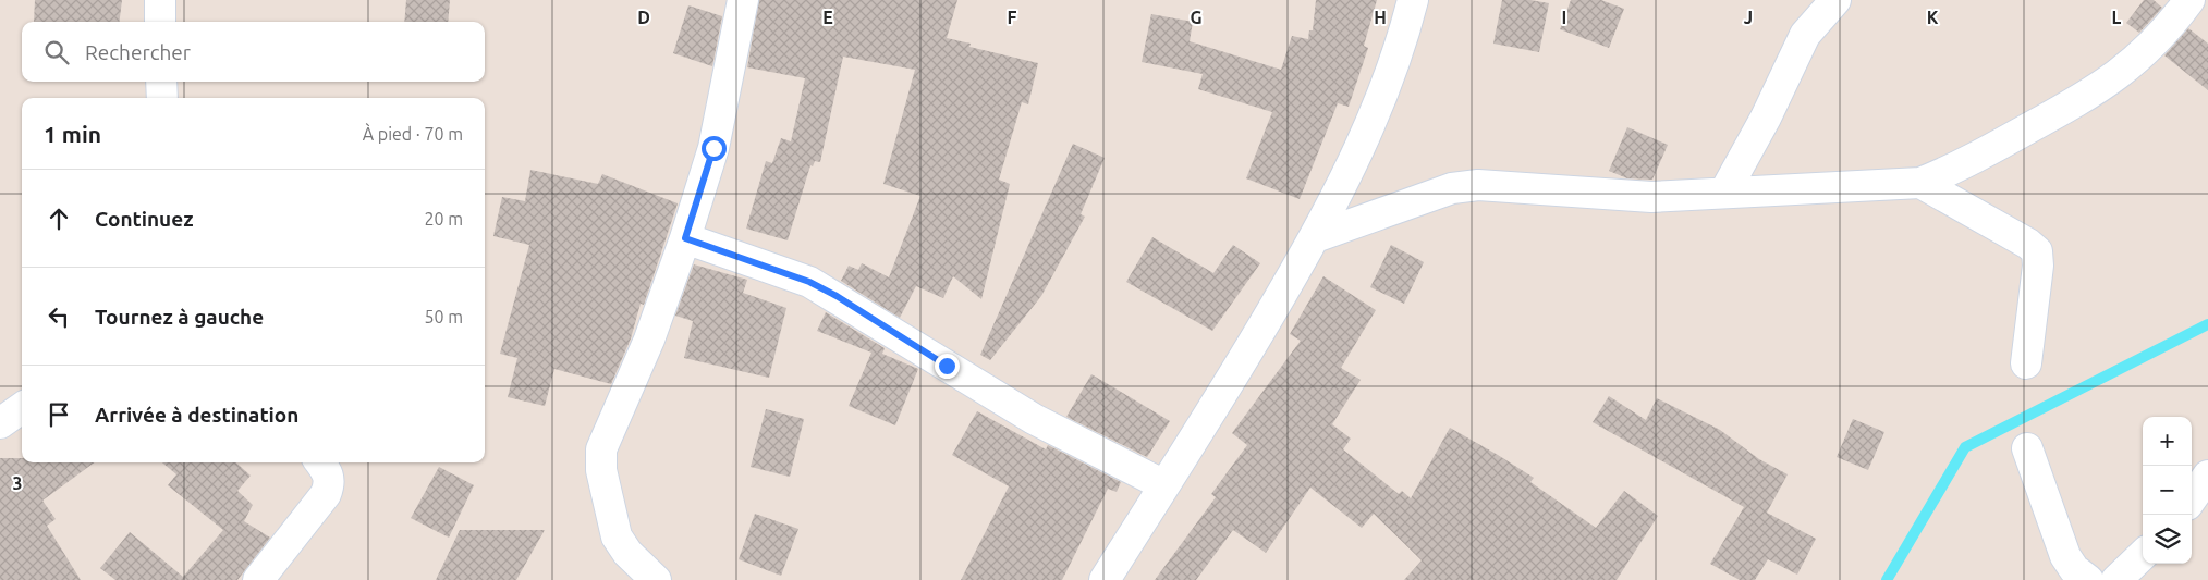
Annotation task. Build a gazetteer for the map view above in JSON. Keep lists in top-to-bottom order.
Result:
{
  "page": {
    "search": "Rechercher",
    "heading": ["1 min", "À pied · 70 m"],
    "list": [
      ["Continuez", "20 m"],
      ["Tournez à gauche", "50 m"],
      "Arrivée à destination"
    ],
    "map_buttons": ["+", "−"]
  },
  "grid": {
    "columns": [
      "D",
      "E",
      "F",
      "G",
      "H",
      "I",
      "J",
      "K",
      "L"
    ],
    "rows": ["3"]
  }
}
